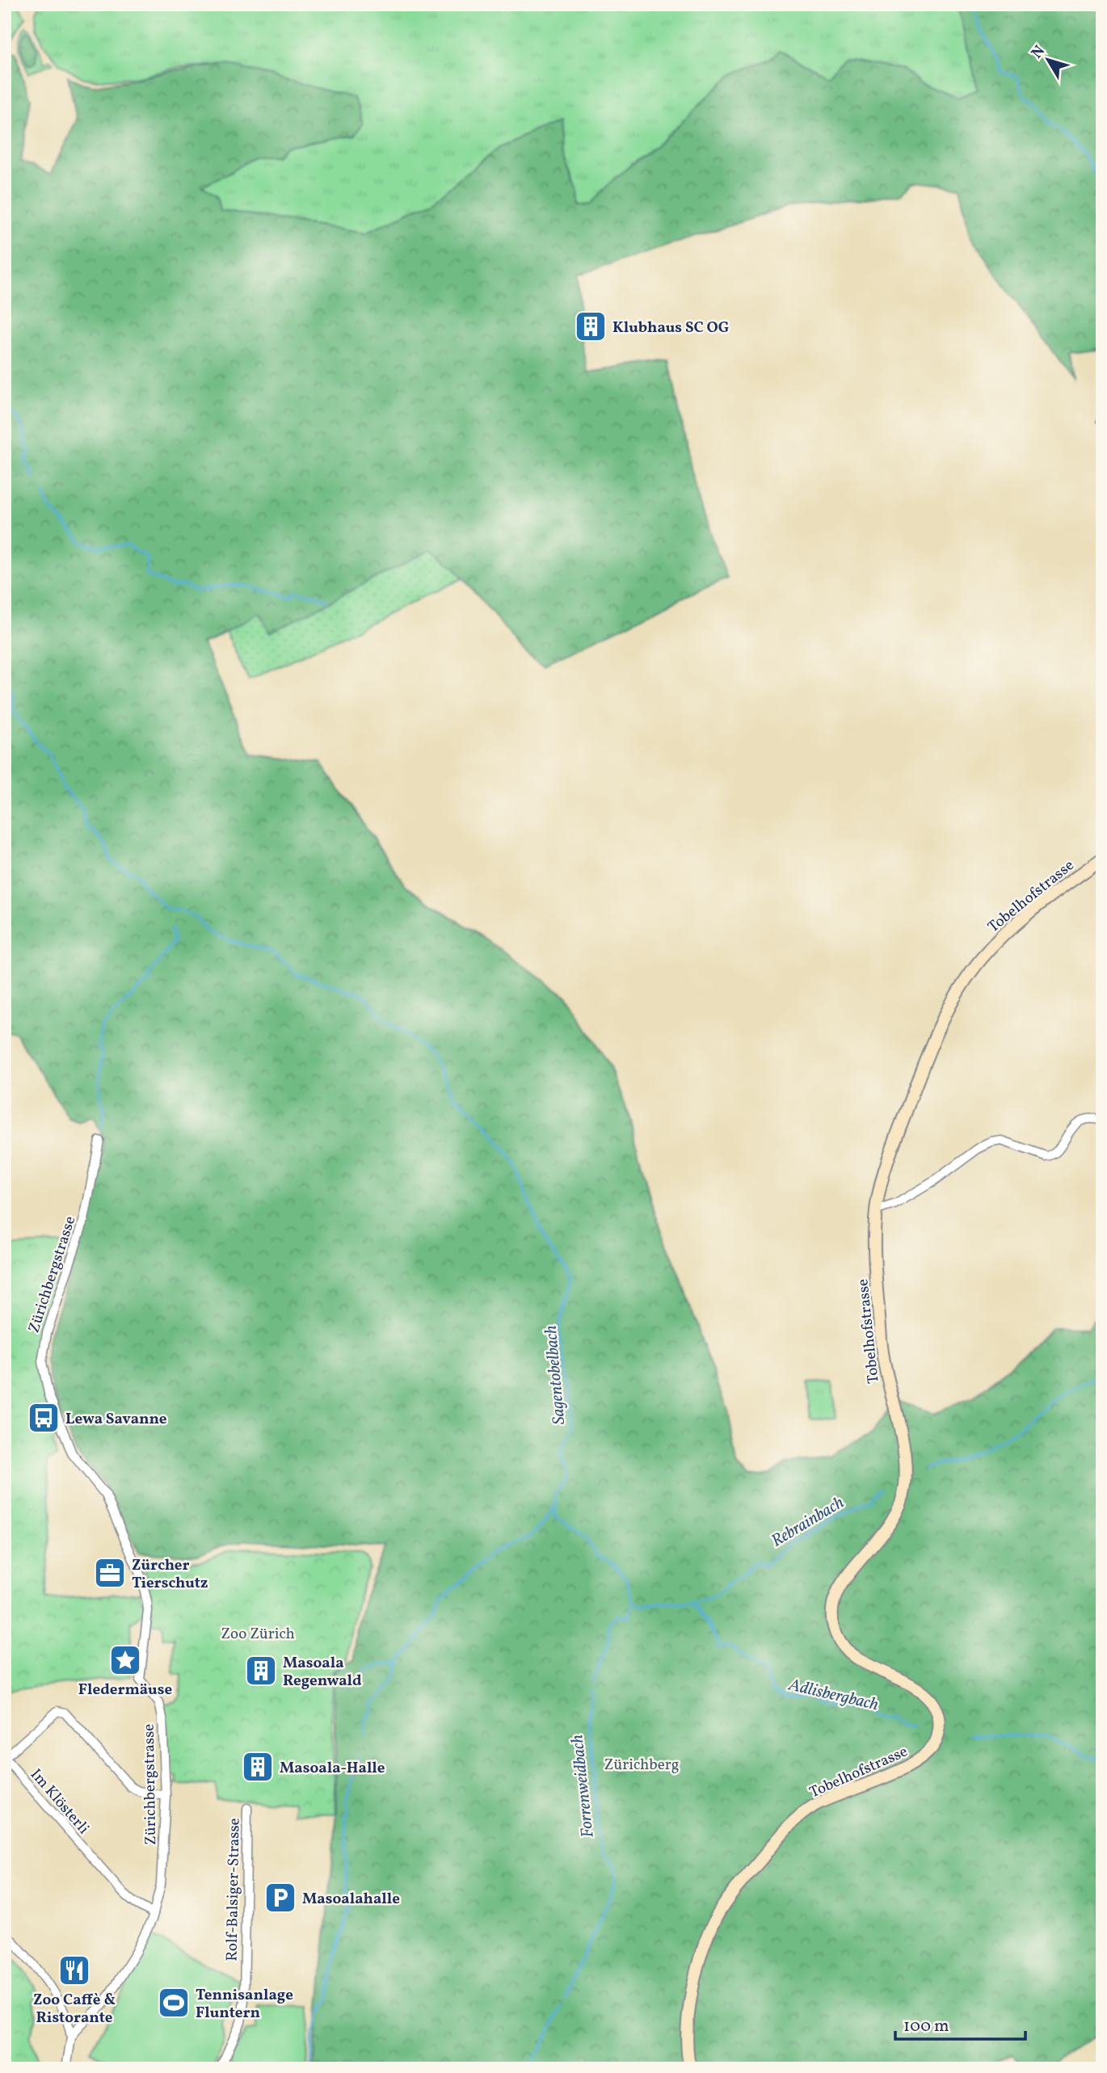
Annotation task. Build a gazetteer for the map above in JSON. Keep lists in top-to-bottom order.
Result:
{
  "streets": {
    "main road": ["Tobelhofstrasse"],
    "street": ["Zürichbergstrasse", "Im Klösterli", "Rolf-Balsiger-Strasse"]
  },
  "crossings": [
    ["Zürichbergstrasse", "Im Klösterli"]
  ],
  "water": [
    "Sagentobelbach",
    "Rebrainbach",
    "Adlisbergbach",
    "Forrenweidbach"
  ],
  "parks": ["Zoo Zürich", "Zürichberg"],
  "places": {
    "building": ["Klubhaus SC OG", "Masoala Regenwald", "Masoala-Halle"],
    "bus stop": ["Lewa Savanne"],
    "office": ["Zürcher Tierschutz"],
    "place": ["Fledermäuse"],
    "parking": ["Masoalahalle"],
    "restaurant": ["Zoo Caffè & Ristorante"],
    "sports": ["Tennisanlage Fluntern"]
  },
  "scale_bar": "100 m",
  "north": "top left"
}
